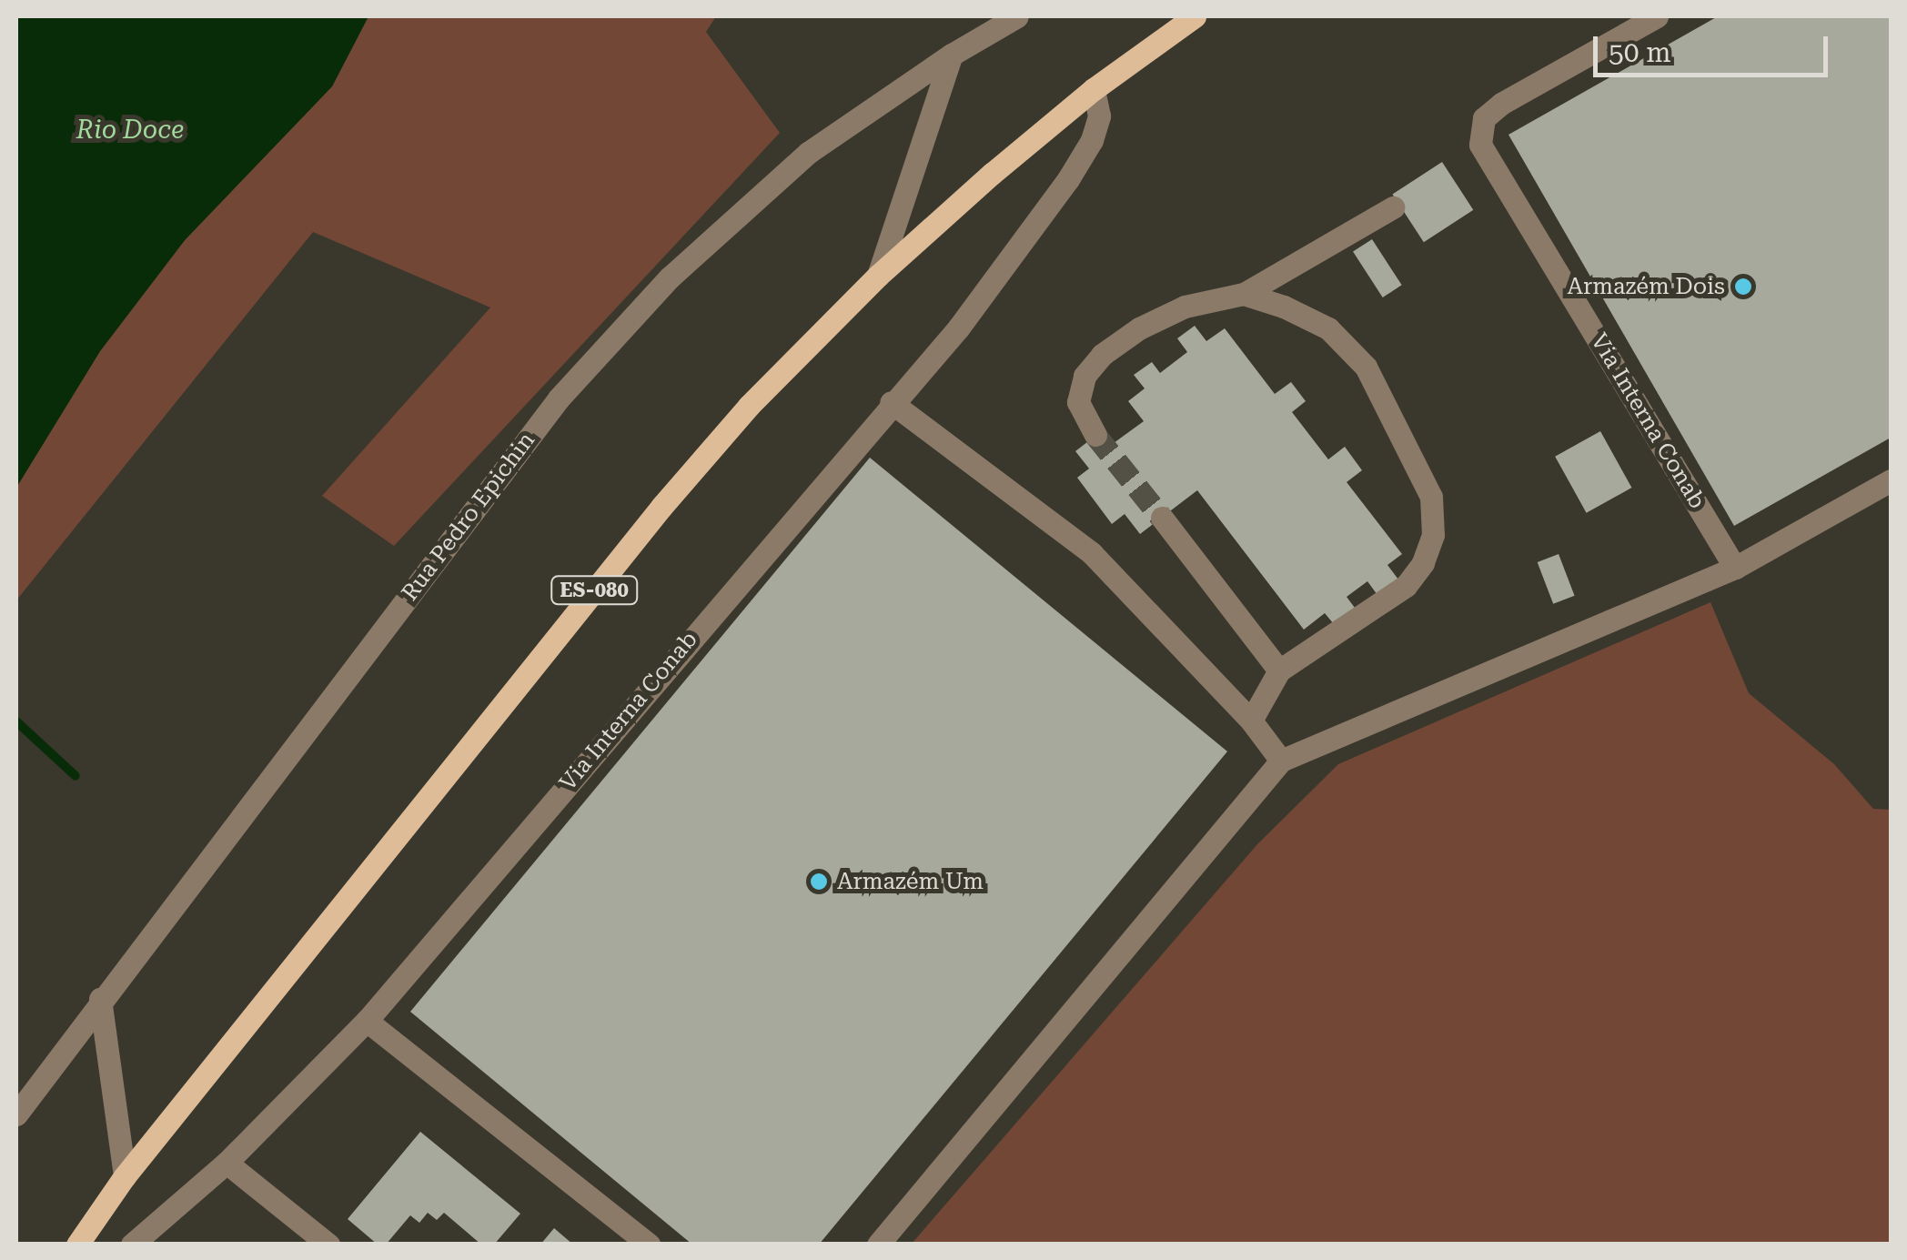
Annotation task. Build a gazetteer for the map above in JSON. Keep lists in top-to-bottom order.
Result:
{
  "streets": {
    "main road": ["ES-080"],
    "street": ["Via Interna Conab", "Rua Pedro Epichin"]
  },
  "crossings": [
    ["Via Interna Conab", "ES-080"]
  ],
  "water": ["Rio Doce"],
  "places": ["Armazém Dois", "Armazém Um"],
  "scale_bar": "50 m"
}
